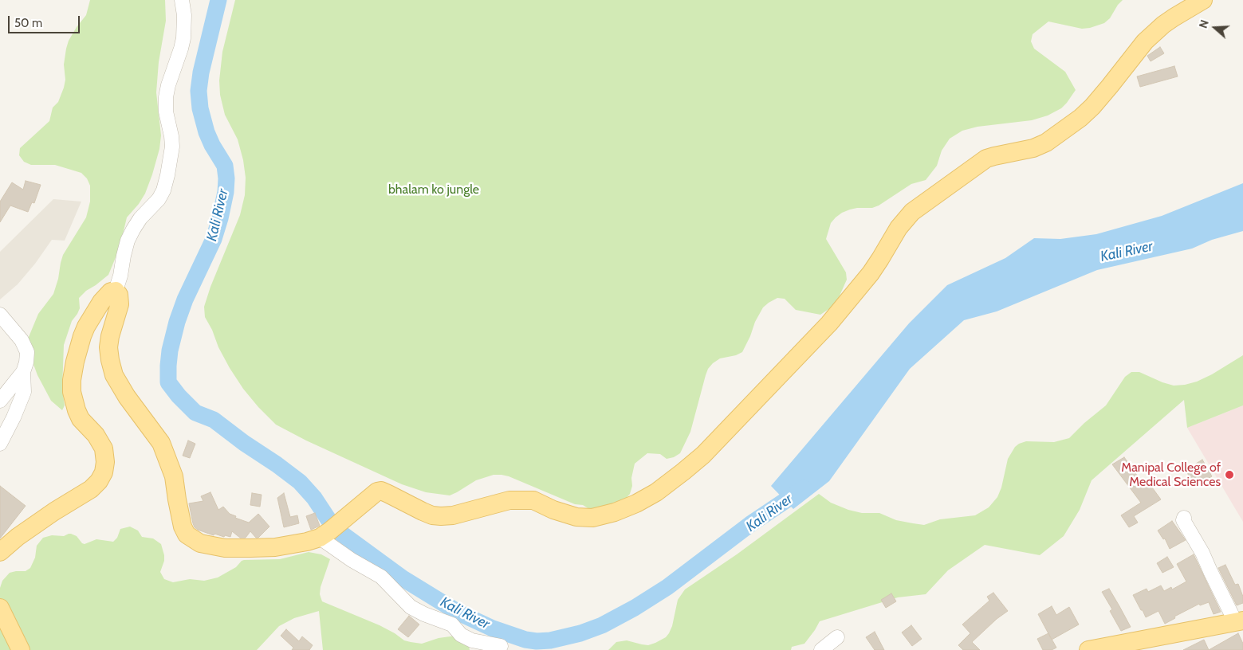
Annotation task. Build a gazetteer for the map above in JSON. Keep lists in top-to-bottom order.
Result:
{
  "water": ["Kali River"],
  "parks": ["bhalam ko jungle"],
  "places": ["Manipal College of Medical Sciences"],
  "scale_bar": "50 m",
  "north": "left"
}
